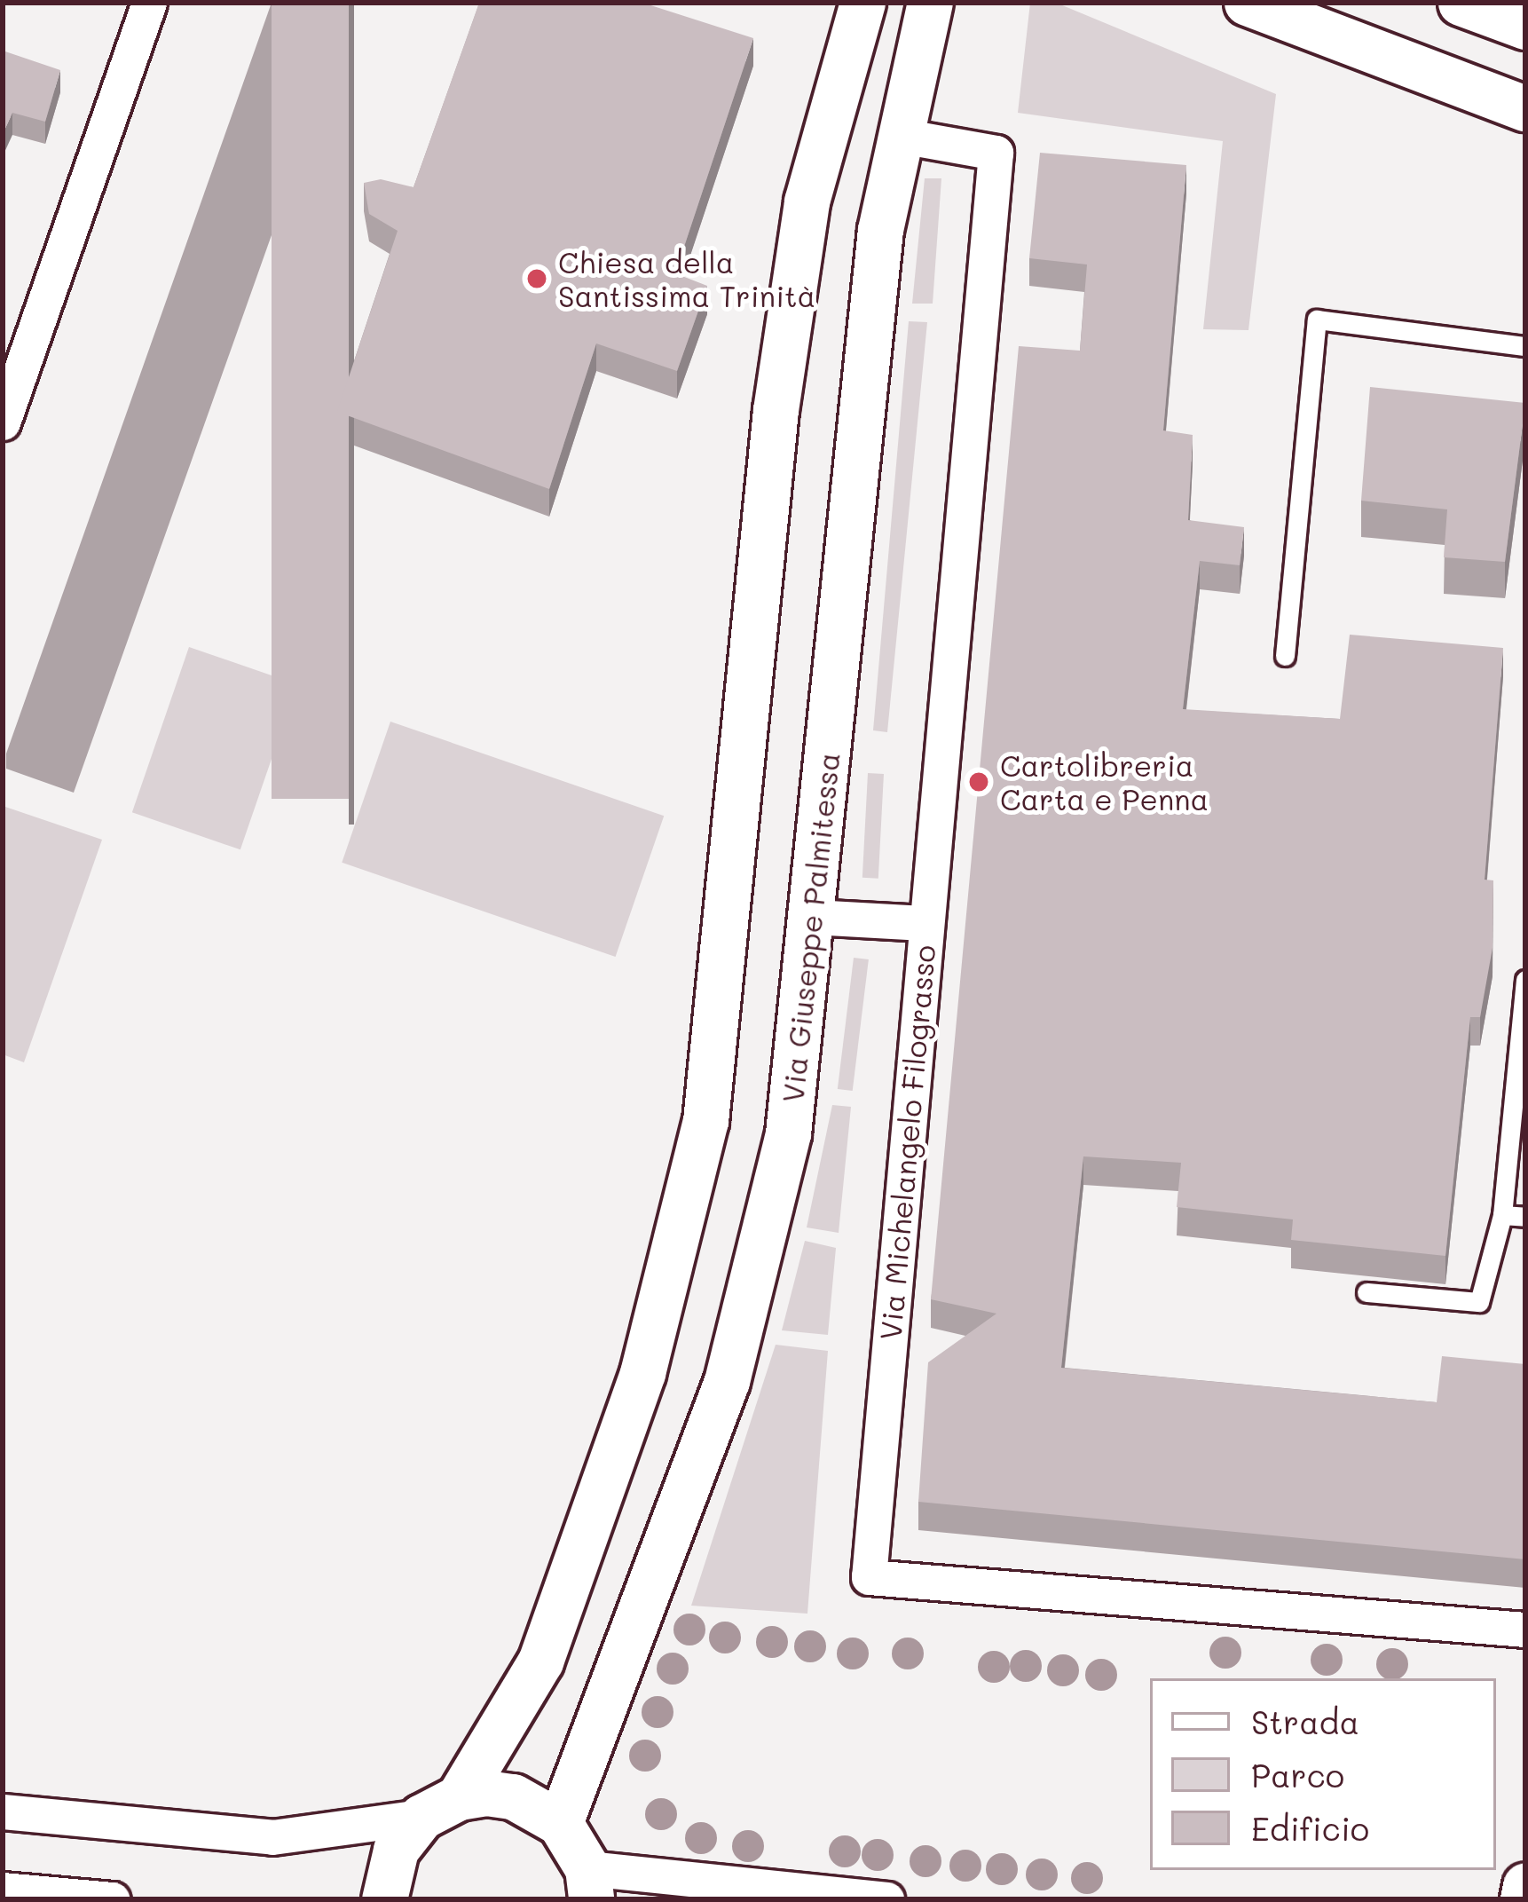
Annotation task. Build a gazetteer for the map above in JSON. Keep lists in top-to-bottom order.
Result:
{
  "streets": {
    "street": ["Via Giuseppe Palmitessa", "Via Michelangelo Filograsso"]
  },
  "crossings": [
    ["Via Giuseppe Palmitessa", "Via Michelangelo Filograsso"]
  ],
  "places": ["Chiesa della Santissima Trinità", "Cartolibreria Carta e Penna"],
  "legend": ["Strada", "Parco", "Edificio"]
}
